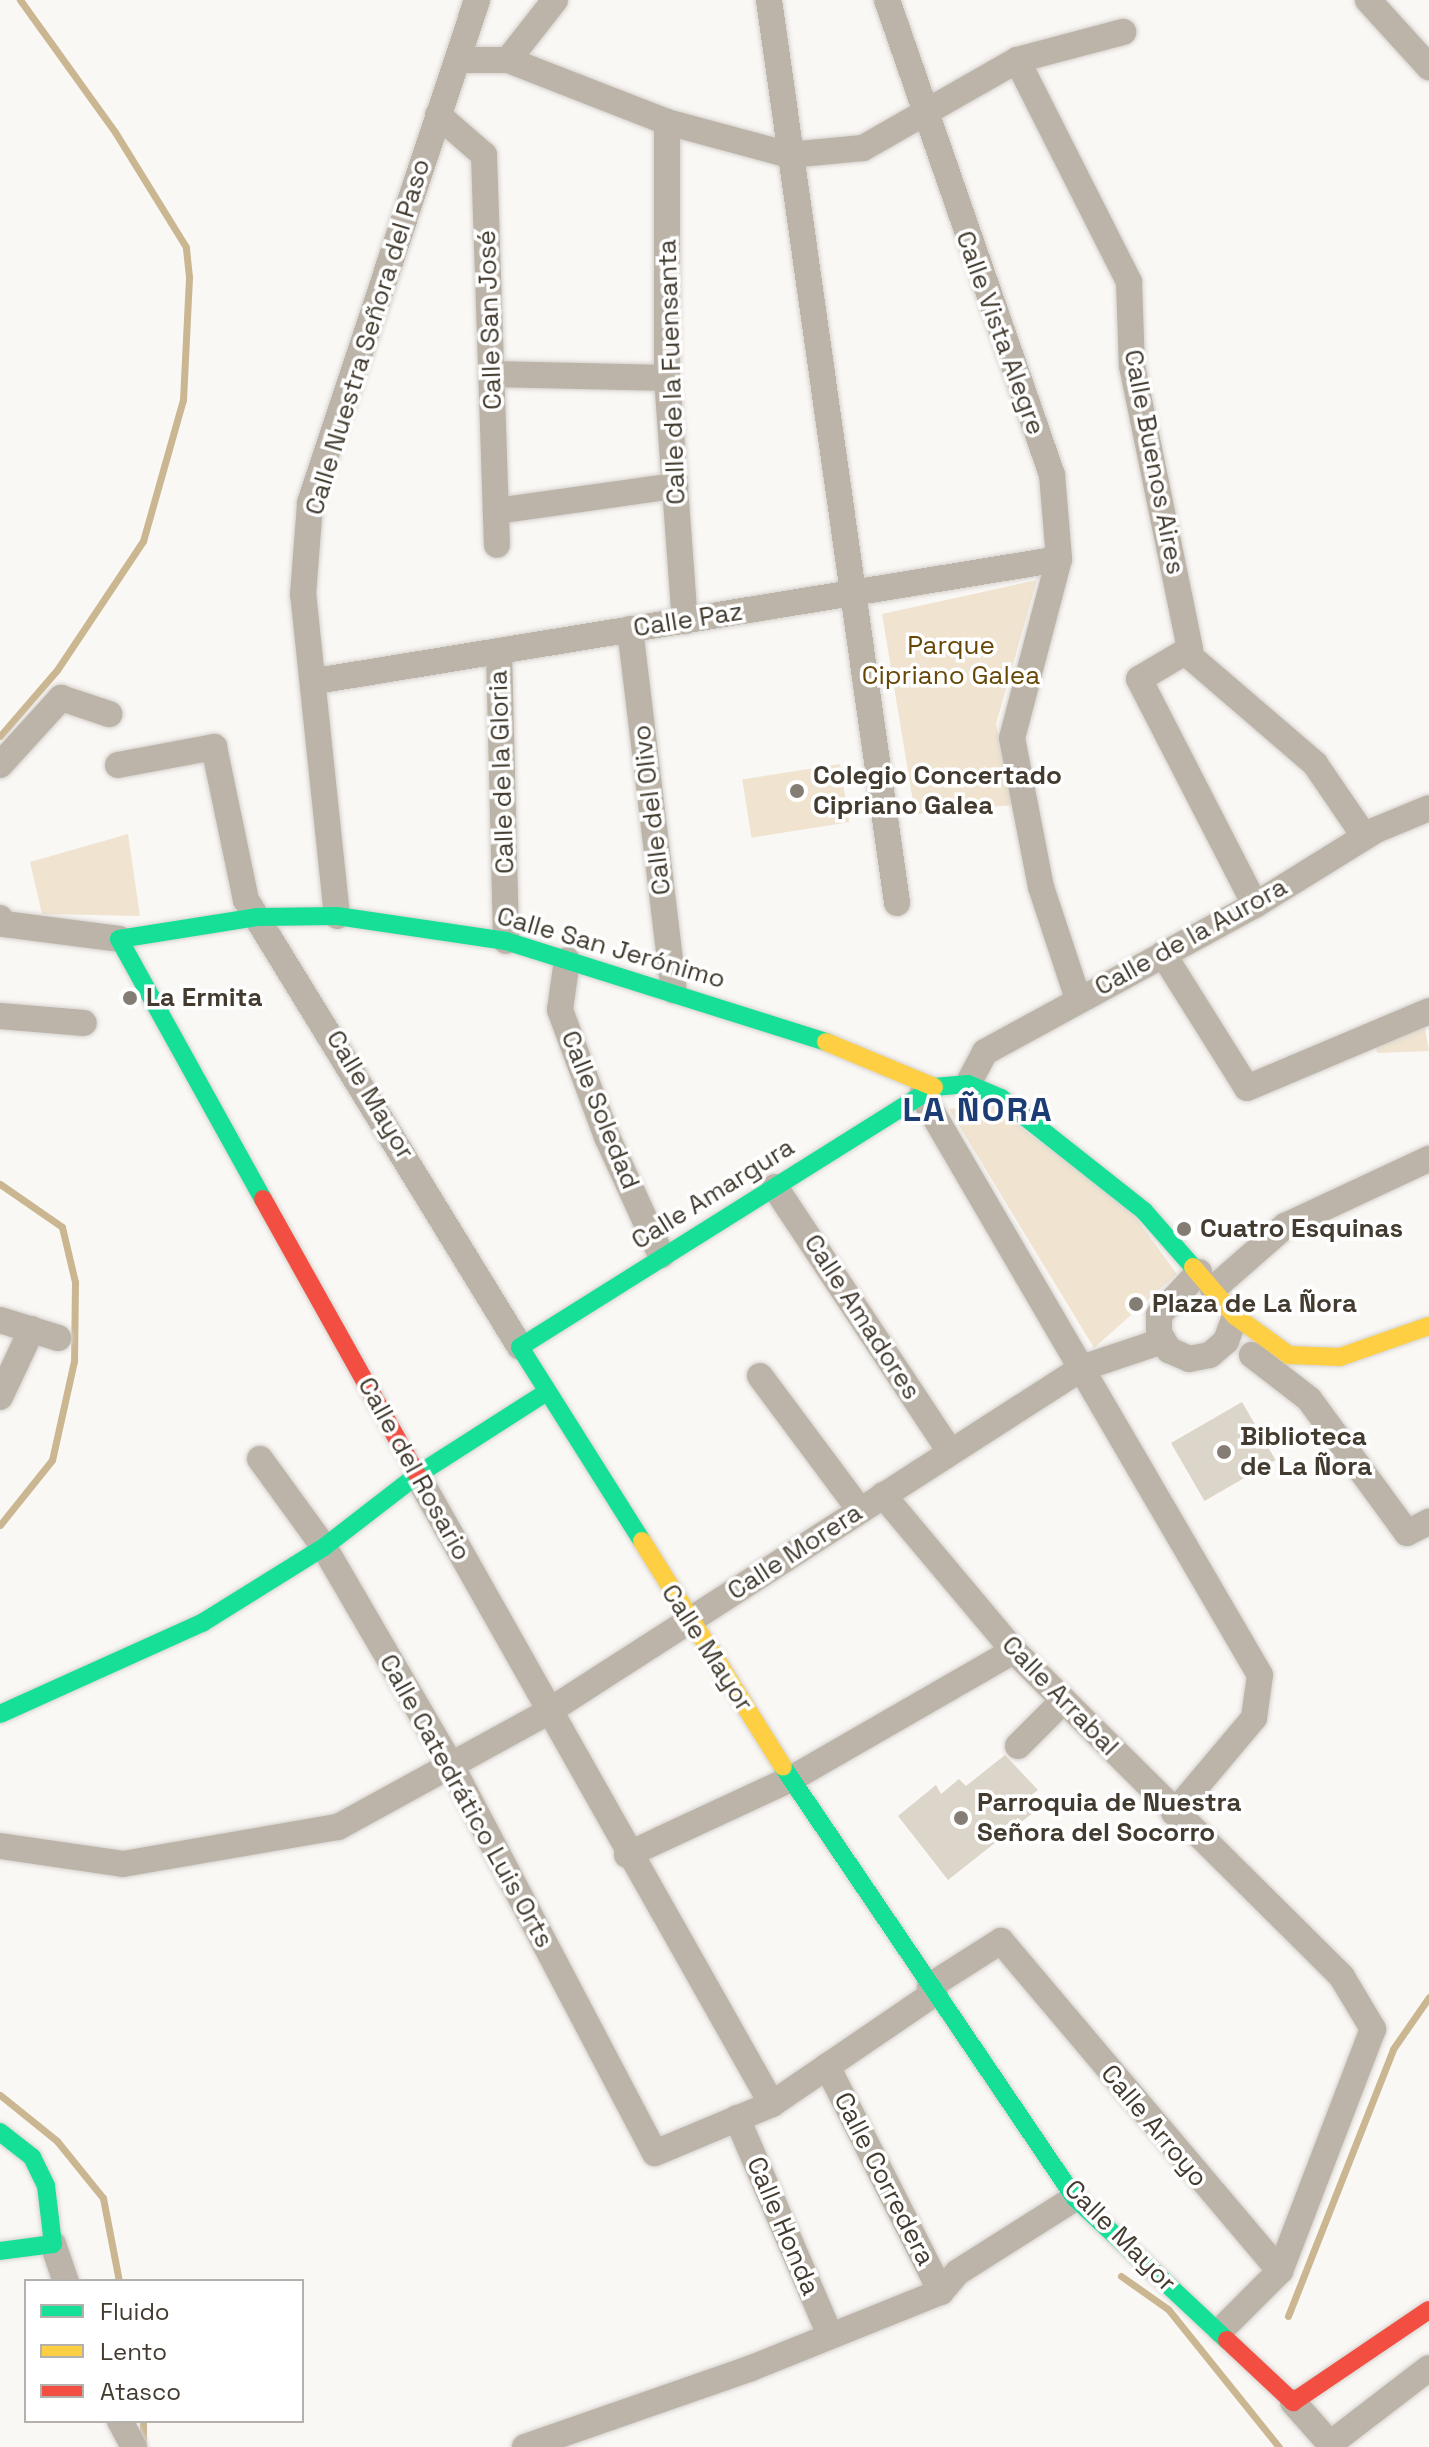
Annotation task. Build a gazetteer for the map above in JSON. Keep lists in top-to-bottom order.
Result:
{
  "streets": {
    "street": [
      "Calle San José",
      "Calle Vista Alegre",
      "Calle Nuestra Señora del Paso",
      "Calle de la Fuensanta",
      "Calle Buenos Aires",
      "Calle Paz",
      "Calle de la Gloria",
      "Calle del Olivo",
      "Calle de la Aurora",
      "Calle San Jerónimo",
      "Calle Mayor",
      "Calle Soledad",
      "Calle Amargura",
      "Calle Amadores",
      "Calle del Rosario",
      "Calle Morera",
      "Calle Arrabal",
      "Calle Catedrático Luis Orts",
      "Calle Arroyo",
      "Calle Corredera",
      "Calle Honda"
    ]
  },
  "crossings": [
    ["Calle San José", "Calle Nuestra Señora del Paso"],
    ["Calle Vista Alegre", "Calle Paz"],
    ["Calle Vista Alegre", "Calle de la Aurora"],
    ["Calle Nuestra Señora del Paso", "Calle Paz"],
    ["Calle Nuestra Señora del Paso", "Calle San Jerónimo"],
    ["Calle de la Fuensanta", "Calle Paz"],
    ["Calle Paz", "Calle de la Gloria"],
    ["Calle Paz", "Calle del Olivo"],
    ["Calle de la Gloria", "Calle San Jerónimo"],
    ["Calle del Olivo", "Calle San Jerónimo"],
    ["Calle San Jerónimo", "Calle Mayor"],
    ["Calle San Jerónimo", "Calle Soledad"],
    ["Calle San Jerónimo", "Calle Amargura"],
    ["Calle San Jerónimo", "Calle del Rosario"],
    ["Calle Mayor", "Calle Amargura"],
    ["Calle Mayor", "Calle Morera"],
    ["Calle Mayor", "Calle Arroyo"],
    ["Calle Soledad", "Calle Amargura"],
    ["Calle Amargura", "Calle Amadores"],
    ["Calle Amadores", "Calle Morera"],
    ["Calle del Rosario", "Calle Morera"],
    ["Calle Morera", "Calle Arrabal"],
    ["Calle Morera", "Calle Catedrático Luis Orts"],
    ["Calle Arrabal", "Calle Arroyo"],
    ["Calle Catedrático Luis Orts", "Calle Honda"]
  ],
  "districts": ["LA ÑORA"],
  "parks": ["Parque Cipriano Galea"],
  "places": [
    "Colegio Concertado Cipriano Galea",
    "La Ermita",
    "Cuatro Esquinas",
    "Plaza de La Ñora",
    "Biblioteca de La Ñora",
    "Parroquia de Nuestra Señora del Socorro"
  ],
  "legend": ["Fluido", "Lento", "Atasco"]
}
